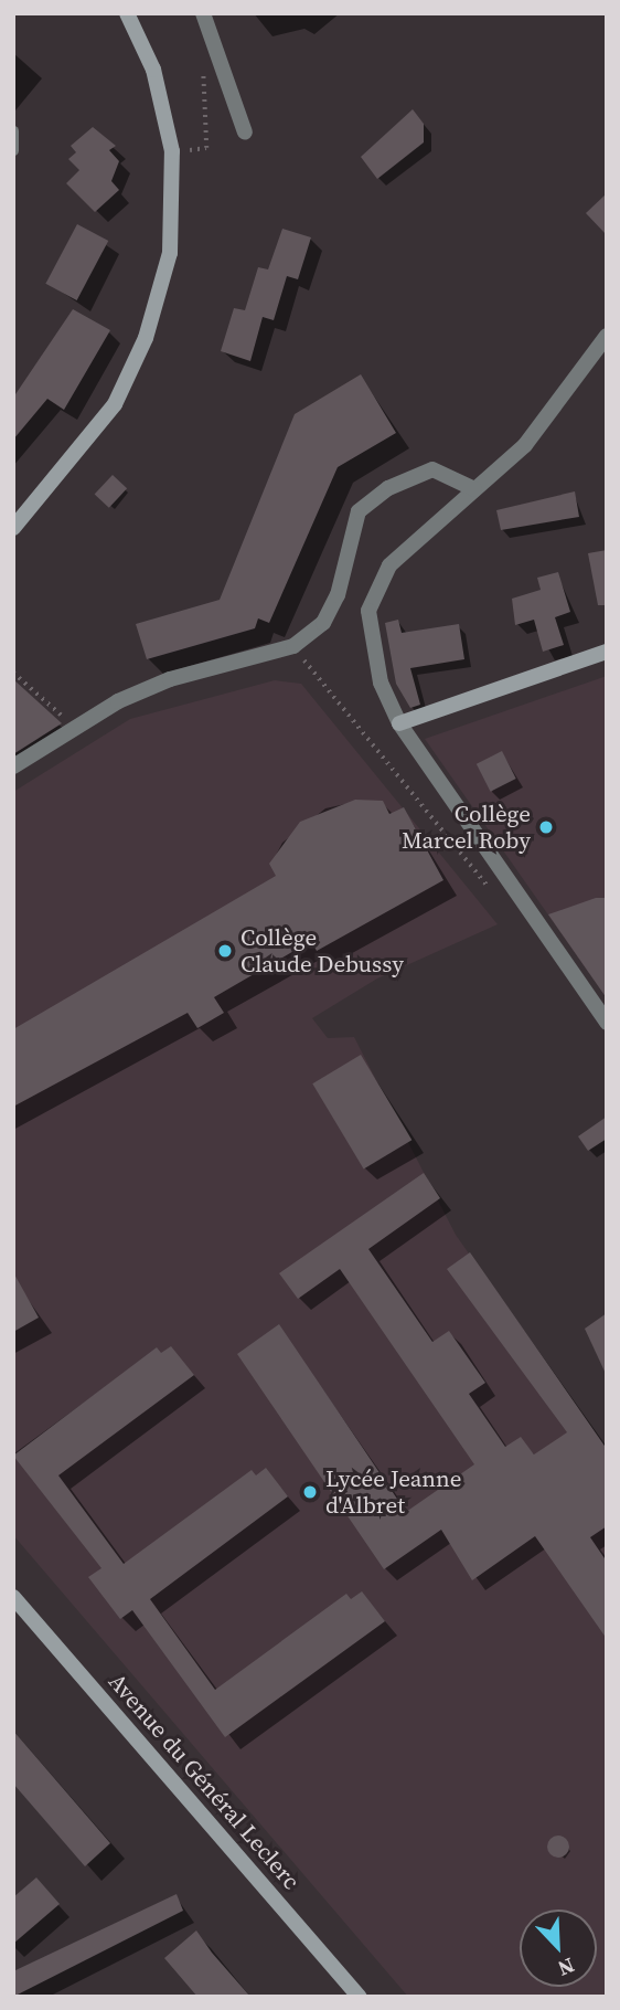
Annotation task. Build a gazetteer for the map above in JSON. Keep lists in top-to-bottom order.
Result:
{
  "streets": {
    "main road": ["Avenue du Général Leclerc"]
  },
  "places": ["Collège Marcel Roby", "Collège Claude Debussy", "Lycée Jeanne d'Albret"],
  "north": "bottom right"
}
